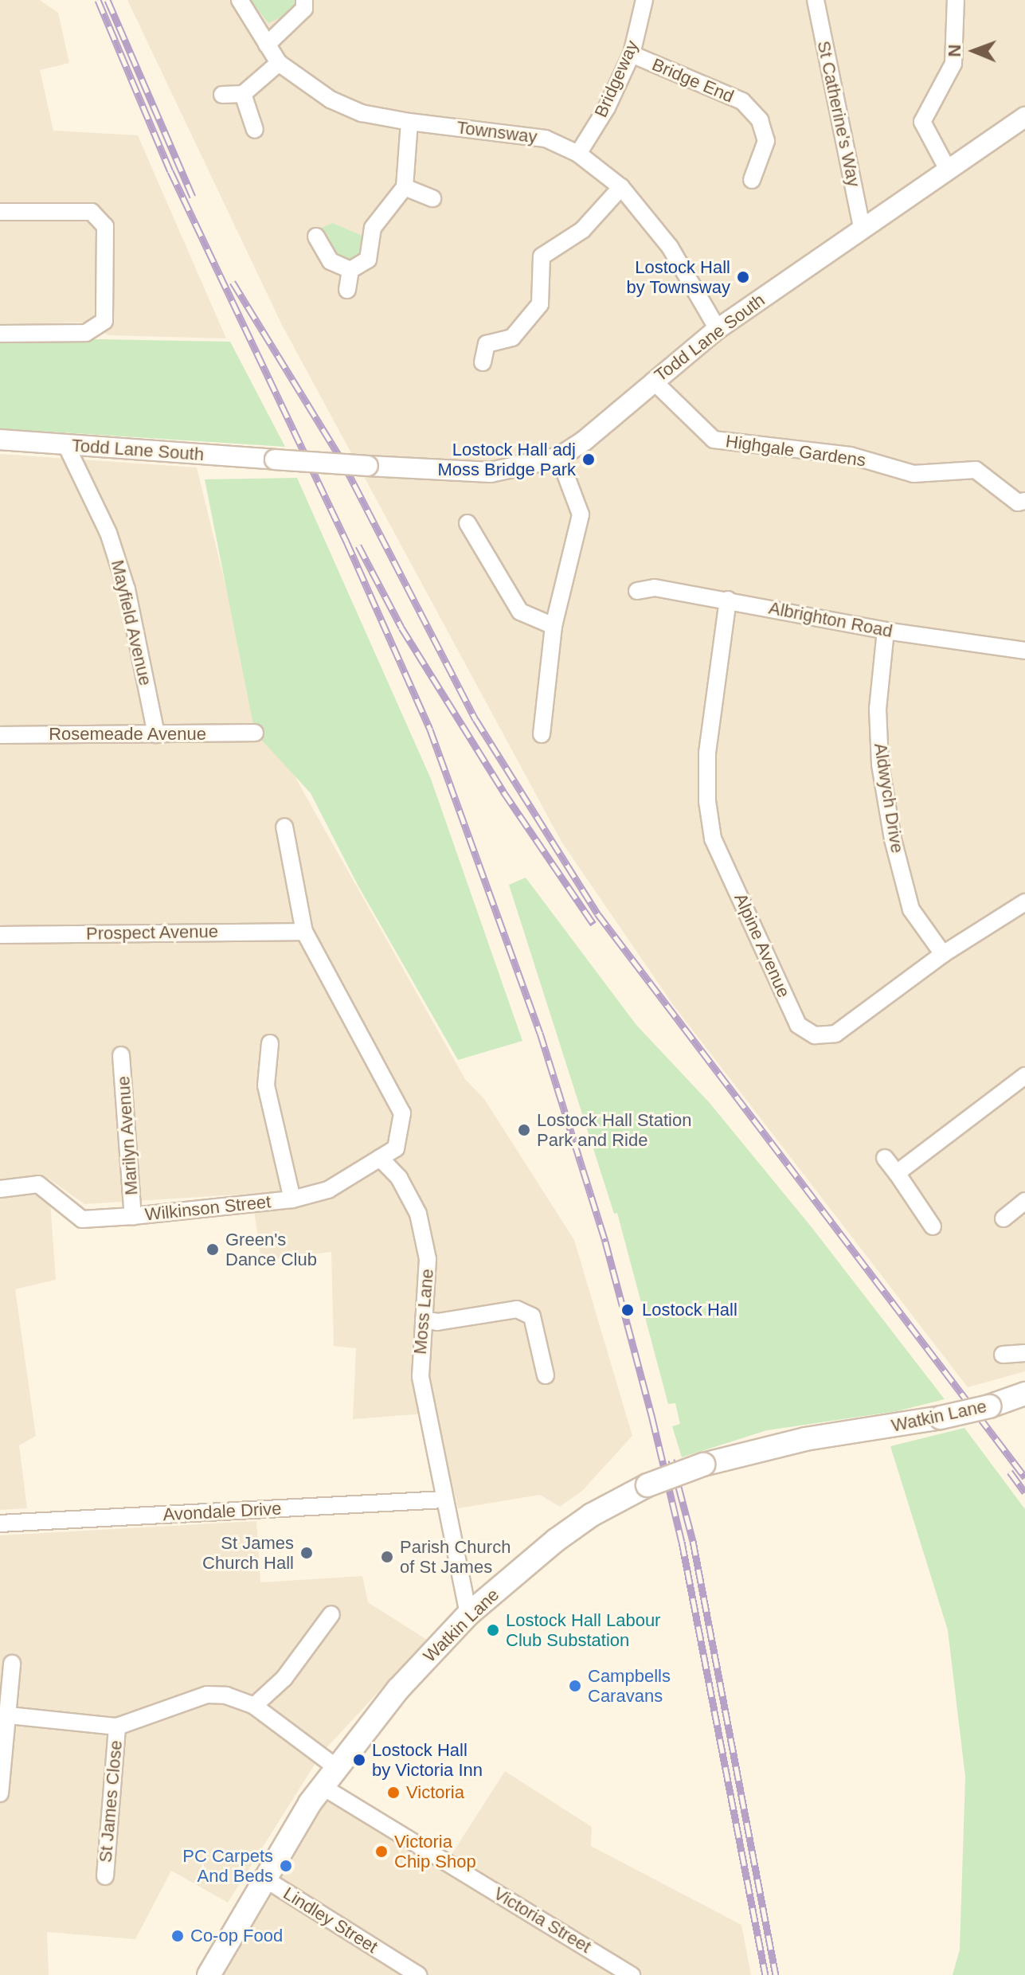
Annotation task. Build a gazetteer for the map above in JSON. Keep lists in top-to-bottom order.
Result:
{
  "streets": {
    "main road": ["Watkin Lane"],
    "street": [
      "Bridgeway",
      "Bridge End",
      "St Catherine's Way",
      "Townsway",
      "Todd Lane South",
      "Highgale Gardens",
      "Albrighton Road",
      "Mayfield Avenue",
      "Rosemeade Avenue",
      "Aldwych Drive",
      "Prospect Avenue",
      "Alpine Avenue",
      "Marilyn Avenue",
      "Wilkinson Street",
      "Moss Lane",
      "Avondale Drive",
      "St James Close",
      "Lindley Street",
      "Victoria Street"
    ]
  },
  "crossings": [
    ["Bridgeway", "Bridge End"],
    ["Bridgeway", "Townsway"],
    ["St Catherine's Way", "Todd Lane South"],
    ["Townsway", "Todd Lane South"],
    ["Todd Lane South", "Highgale Gardens"],
    ["Todd Lane South", "Mayfield Avenue"],
    ["Albrighton Road", "Aldwych Drive"],
    ["Albrighton Road", "Alpine Avenue"],
    ["Mayfield Avenue", "Rosemeade Avenue"],
    ["Aldwych Drive", "Alpine Avenue"],
    ["Marilyn Avenue", "Wilkinson Street"],
    ["Wilkinson Street", "Moss Lane"],
    ["Moss Lane", "Watkin Lane"],
    ["Moss Lane", "Avondale Drive"],
    ["Watkin Lane", "St James Close"],
    ["Watkin Lane", "Victoria Street"]
  ],
  "places": [
    "Lostock Hall by Townsway",
    "Lostock Hall adj Moss Bridge Park",
    "Lostock Hall Station Park and Ride",
    "Green's Dance Club",
    "Lostock Hall",
    "St James Church Hall",
    "Parish Church of St James",
    "Lostock Hall Labour Club Substation",
    "Campbells Caravans",
    "Lostock Hall by Victoria Inn",
    "Victoria",
    "Victoria Chip Shop",
    "PC Carpets And Beds",
    "Co-op Food"
  ],
  "north": "left"
}
